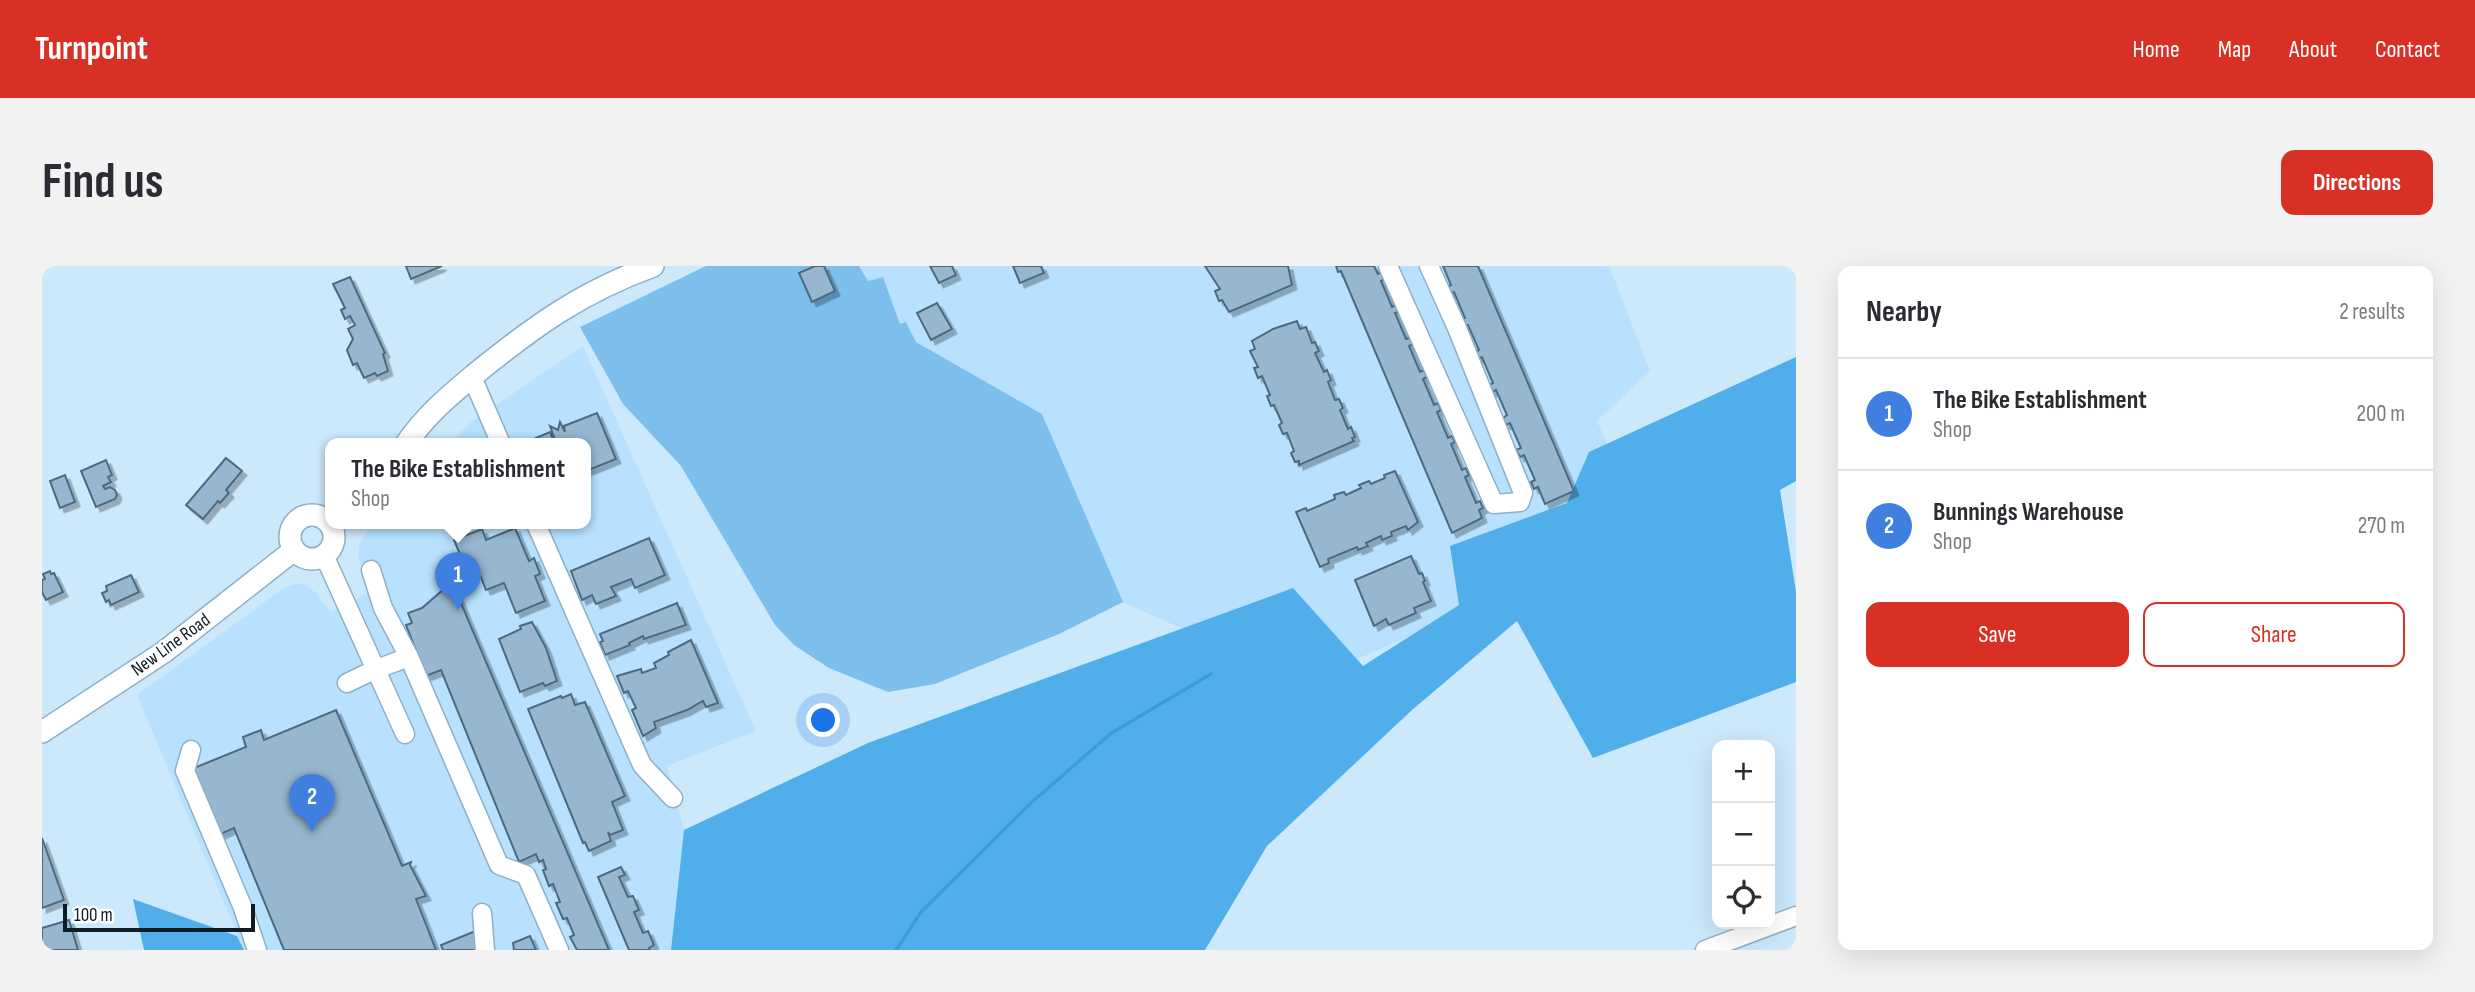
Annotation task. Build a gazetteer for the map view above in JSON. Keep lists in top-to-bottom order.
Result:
{
  "streets": {
    "main road": ["New Line Road"]
  },
  "scale_bar": "100 m",
  "page": {
    "header": "Turnpoint",
    "nav": [
      "Home",
      "Map",
      "About",
      "Contact"
    ],
    "buttons": [
      "Directions",
      ["Save", "Share"]
    ],
    "title": "Find us",
    "heading": ["Nearby", "2 results"],
    "list": [
      {
        "mark": "1",
        "name": "The Bike Establishment",
        "note": "Shop",
        "value": "200 m"
      },
      {
        "mark": "2",
        "name": "Bunnings Warehouse",
        "note": "Shop",
        "value": "270 m"
      }
    ],
    "popup": ["The Bike Establishment", "Shop"],
    "pins": ["1", "2"],
    "map_buttons": ["+", "−"],
    "scale": "100 m"
  }
}
